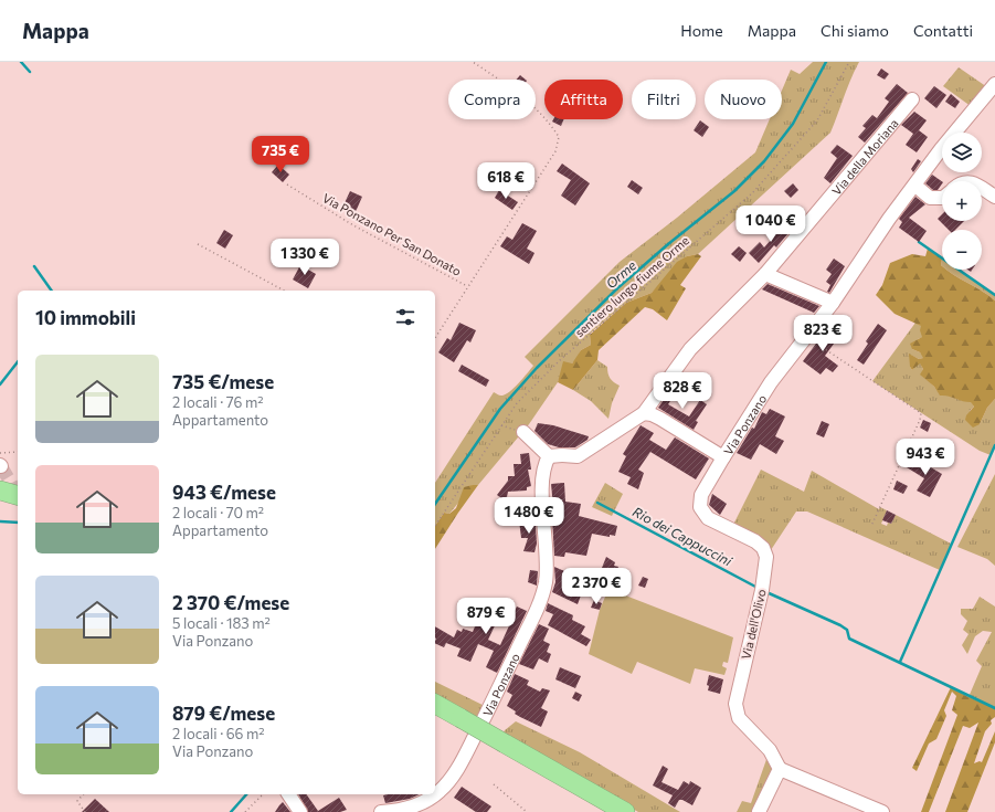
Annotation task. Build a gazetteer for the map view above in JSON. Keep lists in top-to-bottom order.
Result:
{
  "streets": {
    "street": ["Via della Moriana", "Via Ponzano", "Via dell'Olivo"],
    "path": ["Via Ponzano Per San Donato", "sentiero lungo fiume Orme"]
  },
  "crossings": [
    ["Via della Moriana", "Via Ponzano"],
    ["Via Ponzano", "Via dell'Olivo"]
  ],
  "water": ["Orme", "Rio dei Cappuccini"],
  "page": {
    "header": "Mappa",
    "nav": [
      "Home",
      "Mappa",
      "Chi siamo",
      "Contatti"
    ],
    "chip": [
      "Compra",
      "Affitta",
      "Filtri",
      "Nuovo"
    ],
    "map_buttons": ["+", "−"],
    "price": [
      "735 €",
      "618 €",
      "1 040 €",
      "1 330 €",
      "823 €",
      "828 €",
      "943 €",
      "1 480 €",
      "2 370 €",
      "879 €"
    ],
    "heading": "10 immobili",
    "list": [
      {
        "name": "735 €/mese",
        "note": "2 locali · 76 m² · Appartamento"
      },
      {
        "name": "943 €/mese",
        "note": "2 locali · 70 m² · Appartamento"
      },
      {
        "name": "2 370 €/mese",
        "note": "5 locali · 183 m² · Via Ponzano"
      },
      {
        "name": "879 €/mese",
        "note": "2 locali · 66 m² · Via Ponzano"
      }
    ]
  }
}
